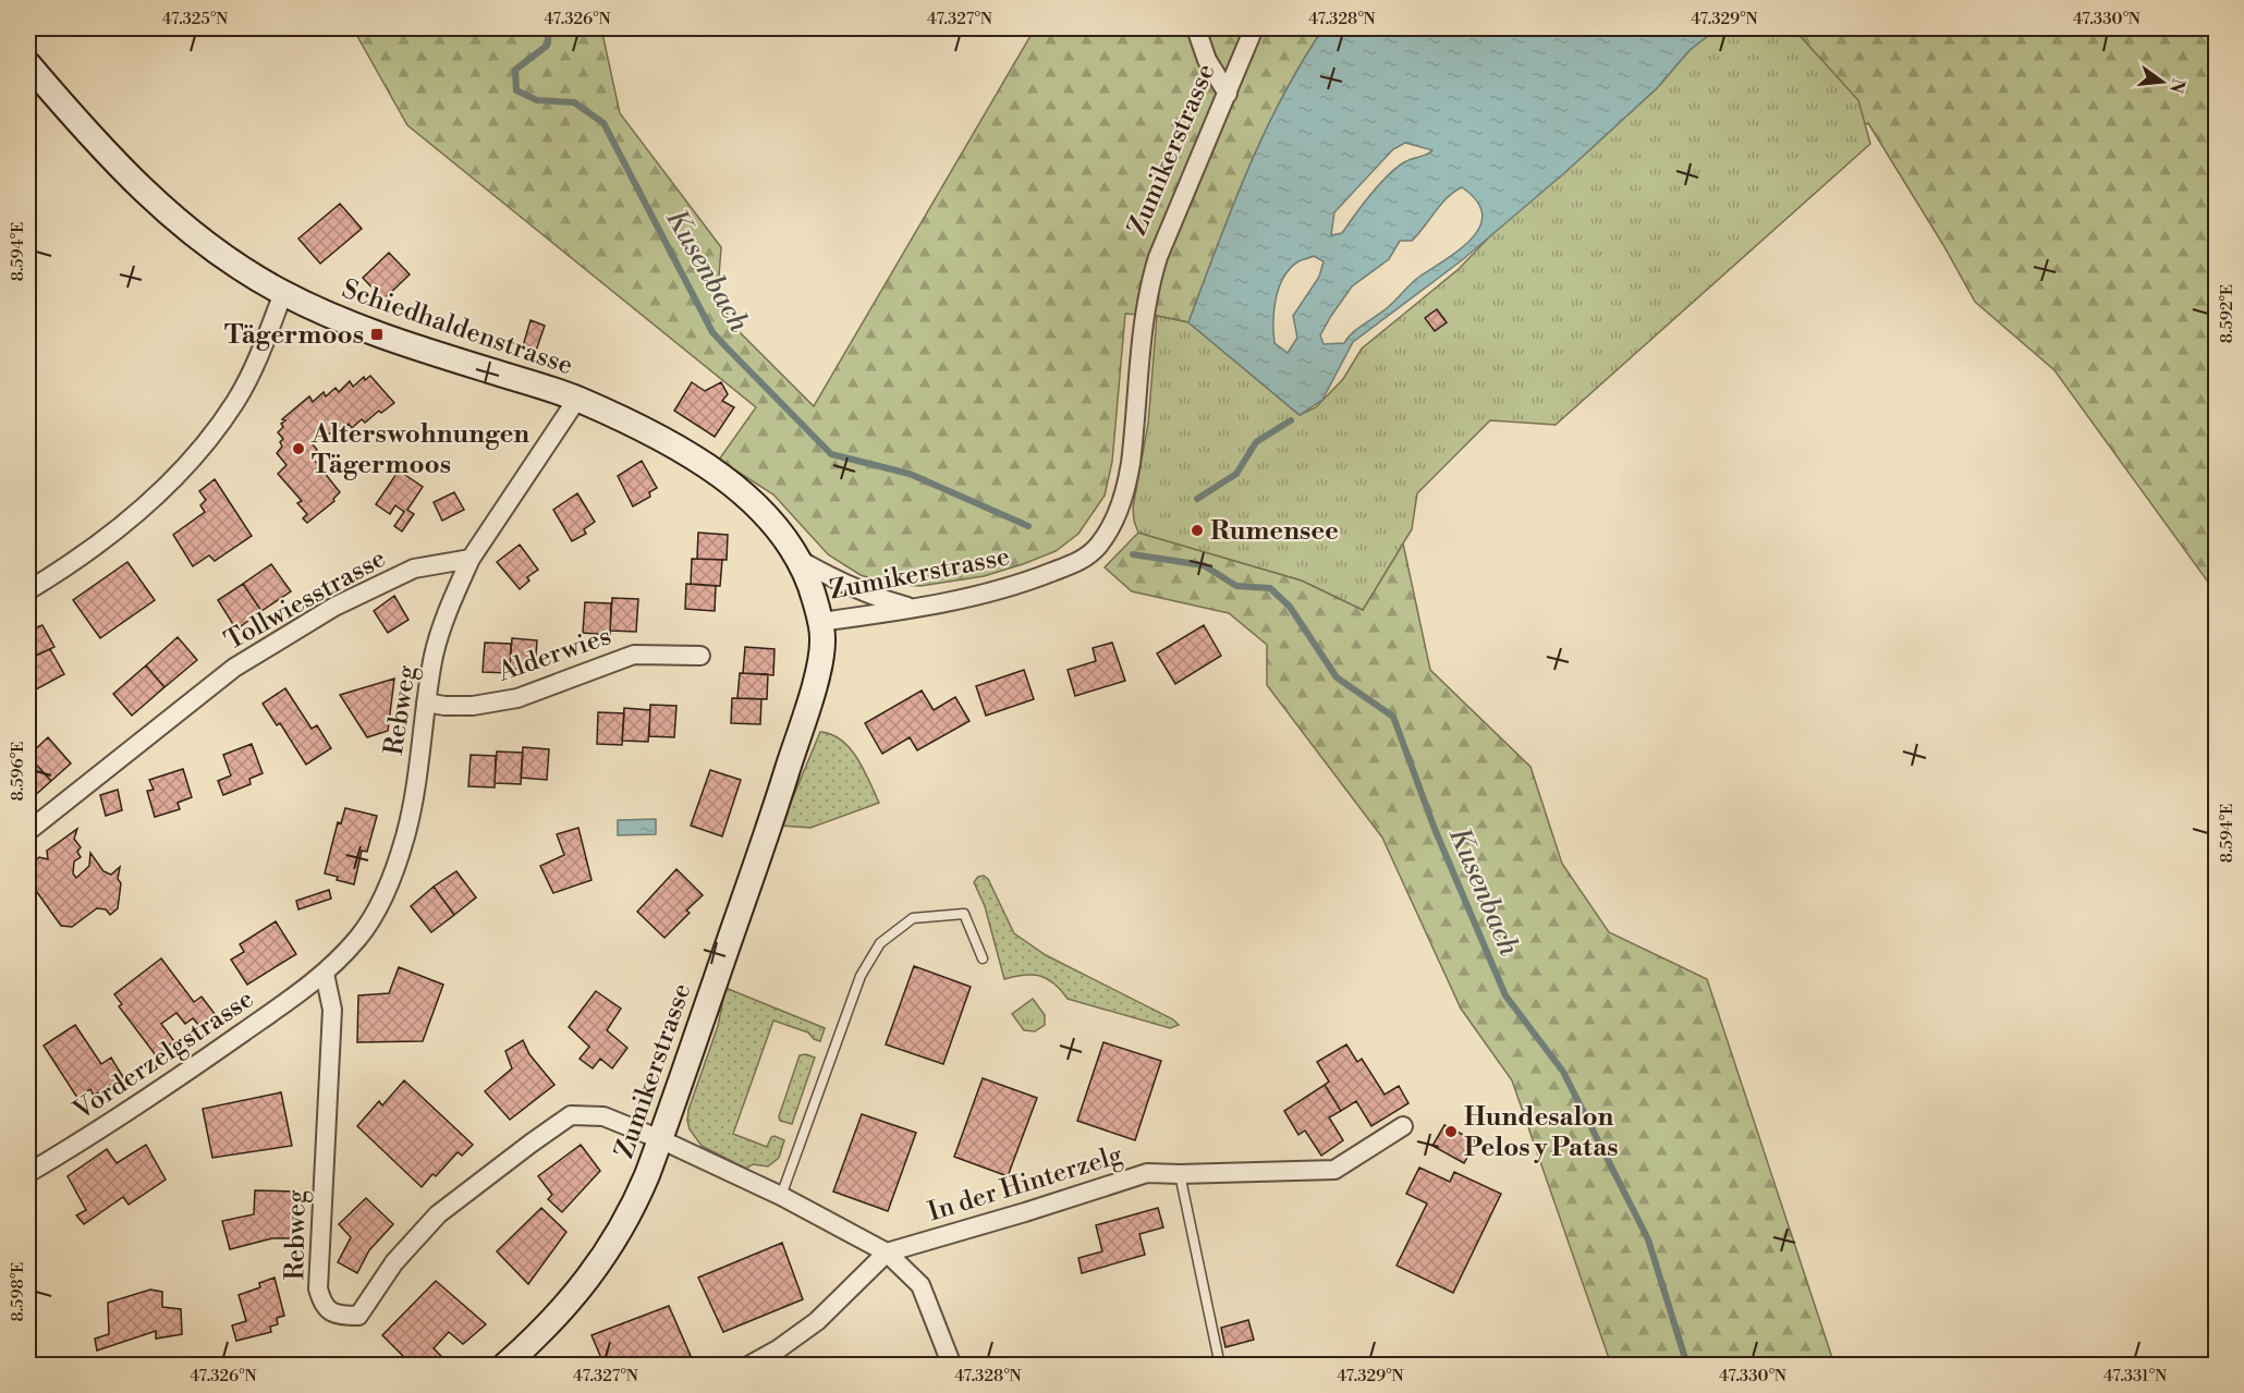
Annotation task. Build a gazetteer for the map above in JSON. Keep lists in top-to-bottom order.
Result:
{
  "streets": {
    "main road": ["Zumikerstrasse", "Schiedhaldenstrasse"],
    "street": [
      "Tollwiesstrasse",
      "Alderwies",
      "Rebweg",
      "Vorderzelgstrasse",
      "In der Hinterzelg"
    ]
  },
  "crossings": [
    ["Zumikerstrasse", "Schiedhaldenstrasse"],
    ["Zumikerstrasse", "Rebweg"],
    ["Tollwiesstrasse", "Rebweg"],
    ["Alderwies", "Rebweg"],
    ["Rebweg", "Vorderzelgstrasse"],
    ["Rebweg", "In der Hinterzelg"]
  ],
  "water": ["Kusenbach"],
  "places": {
    "transit": ["Tägermoos"],
    "other": ["Alterswohnungen Tägermoos", "Rumensee", "Hundesalon Pelos y Patas"]
  },
  "north": "right",
  "coordinates": [
    "47.325°N",
    "47.326°N",
    "47.327°N",
    "47.328°N",
    "47.329°N",
    "47.330°N",
    "8.594°E",
    "8.592°E",
    "8.596°E",
    "8.598°E",
    "47.331°N"
  ]
}
